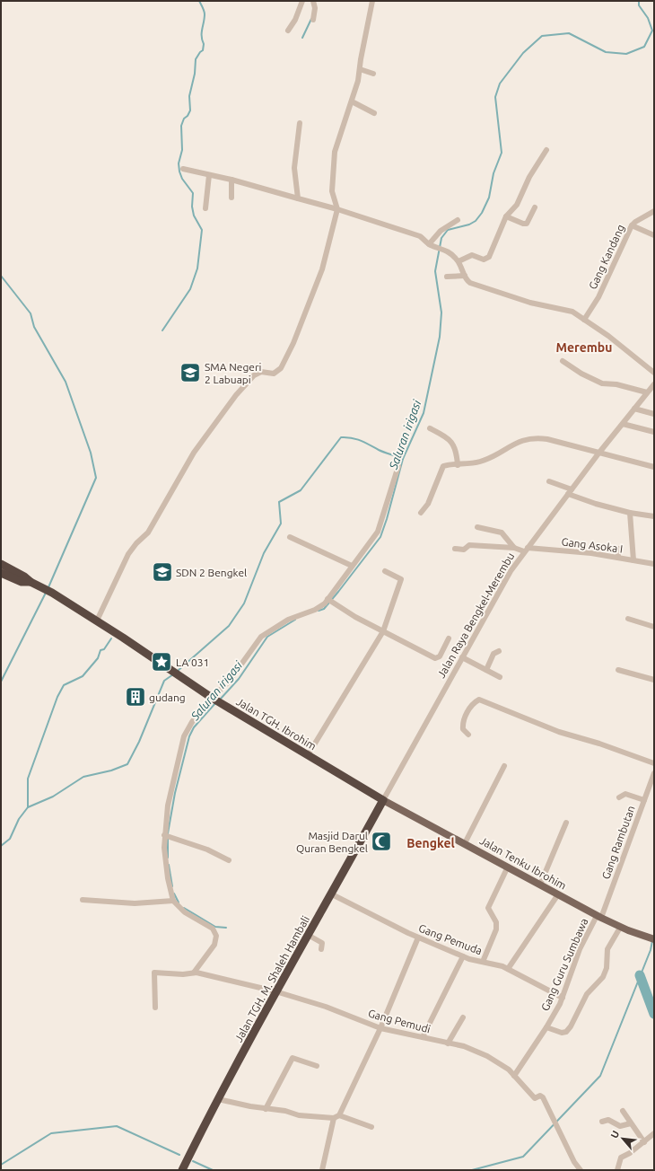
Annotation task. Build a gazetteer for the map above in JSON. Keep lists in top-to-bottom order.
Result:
{
  "streets": {
    "highway": ["Jalan TGH. Ibrohim", "Jalan TGH. M. Shaleh Hambali"],
    "main road": ["Jalan Tenku Ibrohim"],
    "street": [
      "Gang Kandang",
      "Gang Asoka I",
      "Jalan Raya Bengkel-Merembu",
      "Gang Rambutan",
      "Gang Pemuda",
      "Gang Guru Sumbawa",
      "Gang Pemudi"
    ]
  },
  "crossings": [
    ["Gang Asoka I", "Jalan Raya Bengkel-Merembu"],
    ["Jalan Raya Bengkel-Merembu", "Jalan TGH. Ibrohim"],
    ["Jalan Raya Bengkel-Merembu", "Jalan Tenku Ibrohim"],
    ["Jalan Raya Bengkel-Merembu", "Jalan TGH. M. Shaleh Hambali"],
    ["Jalan TGH. Ibrohim", "Jalan Tenku Ibrohim"],
    ["Jalan TGH. Ibrohim", "Jalan TGH. M. Shaleh Hambali"],
    ["Gang Rambutan", "Jalan Tenku Ibrohim"],
    ["Gang Rambutan", "Gang Guru Sumbawa"],
    ["Jalan Tenku Ibrohim", "Gang Guru Sumbawa"],
    ["Jalan Tenku Ibrohim", "Jalan TGH. M. Shaleh Hambali"],
    ["Gang Pemuda", "Gang Guru Sumbawa"],
    ["Gang Pemuda", "Jalan TGH. M. Shaleh Hambali"],
    ["Gang Guru Sumbawa", "Gang Pemudi"],
    ["Jalan TGH. M. Shaleh Hambali", "Gang Pemudi"]
  ],
  "districts": ["Merembu", "Bengkel"],
  "water": ["Saluran irigasi"],
  "places": {
    "school or university": ["SMA Negeri 2 Labuapi", "SDN 2 Bengkel"],
    "place": ["LA 031"],
    "building": ["gudang"],
    "mosque": ["Masjid Darul Quran Bengkel"]
  },
  "north": "top left"
}
